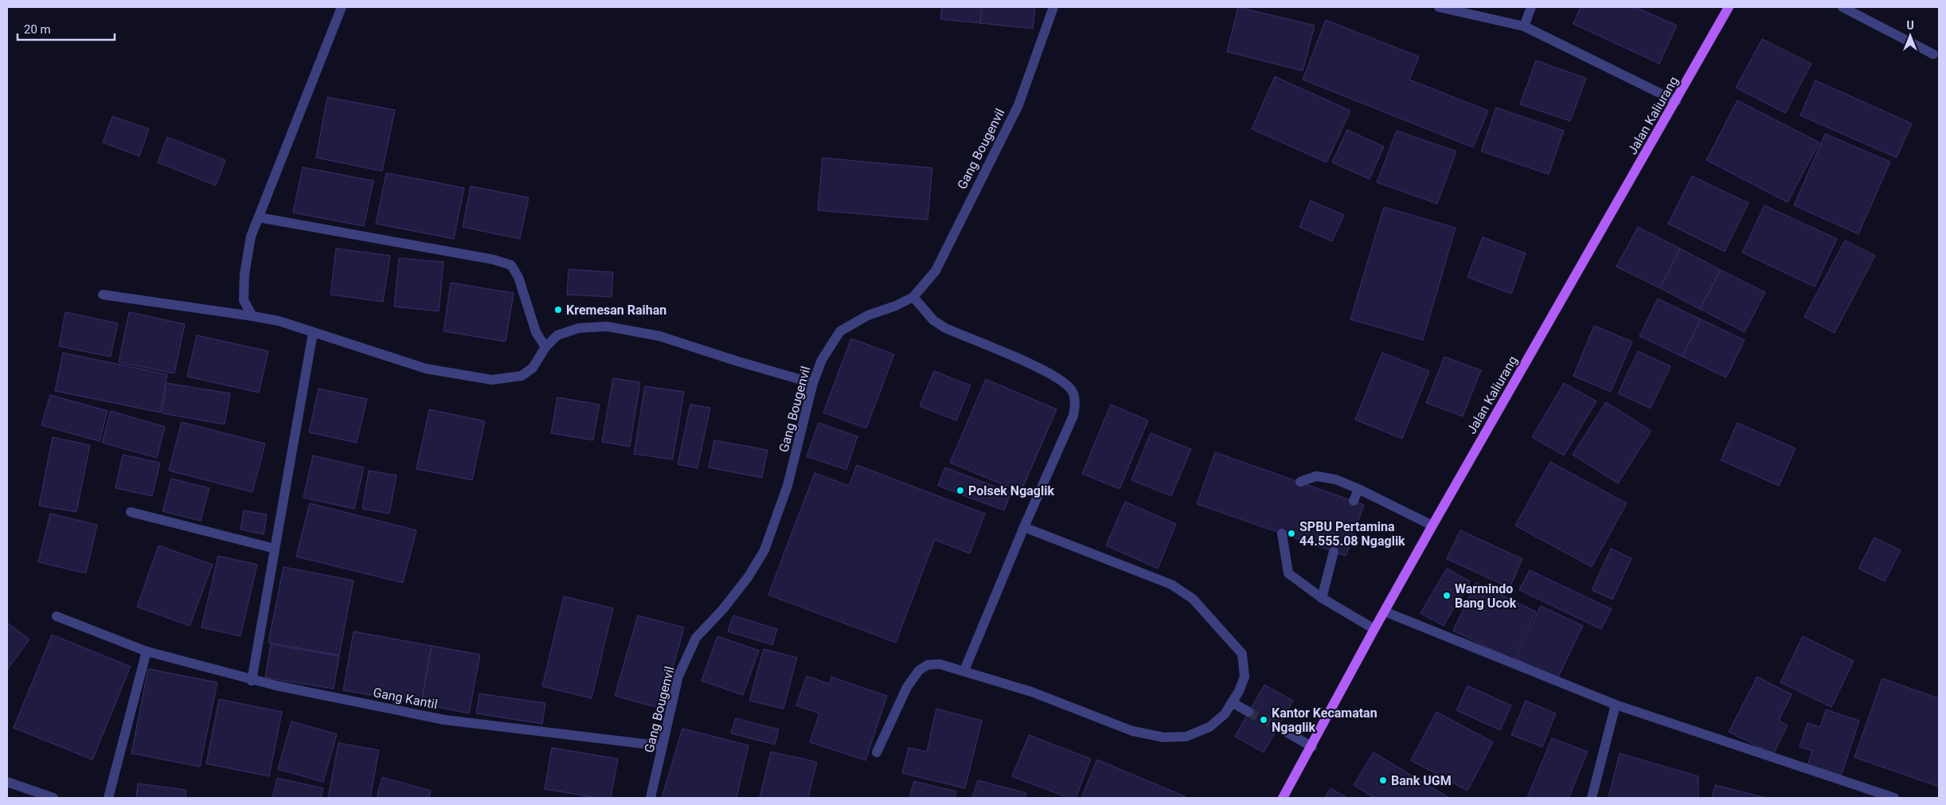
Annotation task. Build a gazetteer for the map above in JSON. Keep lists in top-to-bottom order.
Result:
{
  "streets": {
    "main road": ["Jalan Kaliurang"],
    "street": ["Gang Bougenvil", "Gang Kantil"]
  },
  "crossings": [
    ["Gang Bougenvil", "Gang Kantil"]
  ],
  "places": [
    "Kremesan Raihan",
    "Polsek Ngaglik",
    "SPBU Pertamina 44.555.08 Ngaglik",
    "Warmindo Bang Ucok",
    "Kantor Kecamatan Ngaglik",
    "Bank UGM"
  ],
  "scale_bar": "20 m",
  "north": "top"
}
